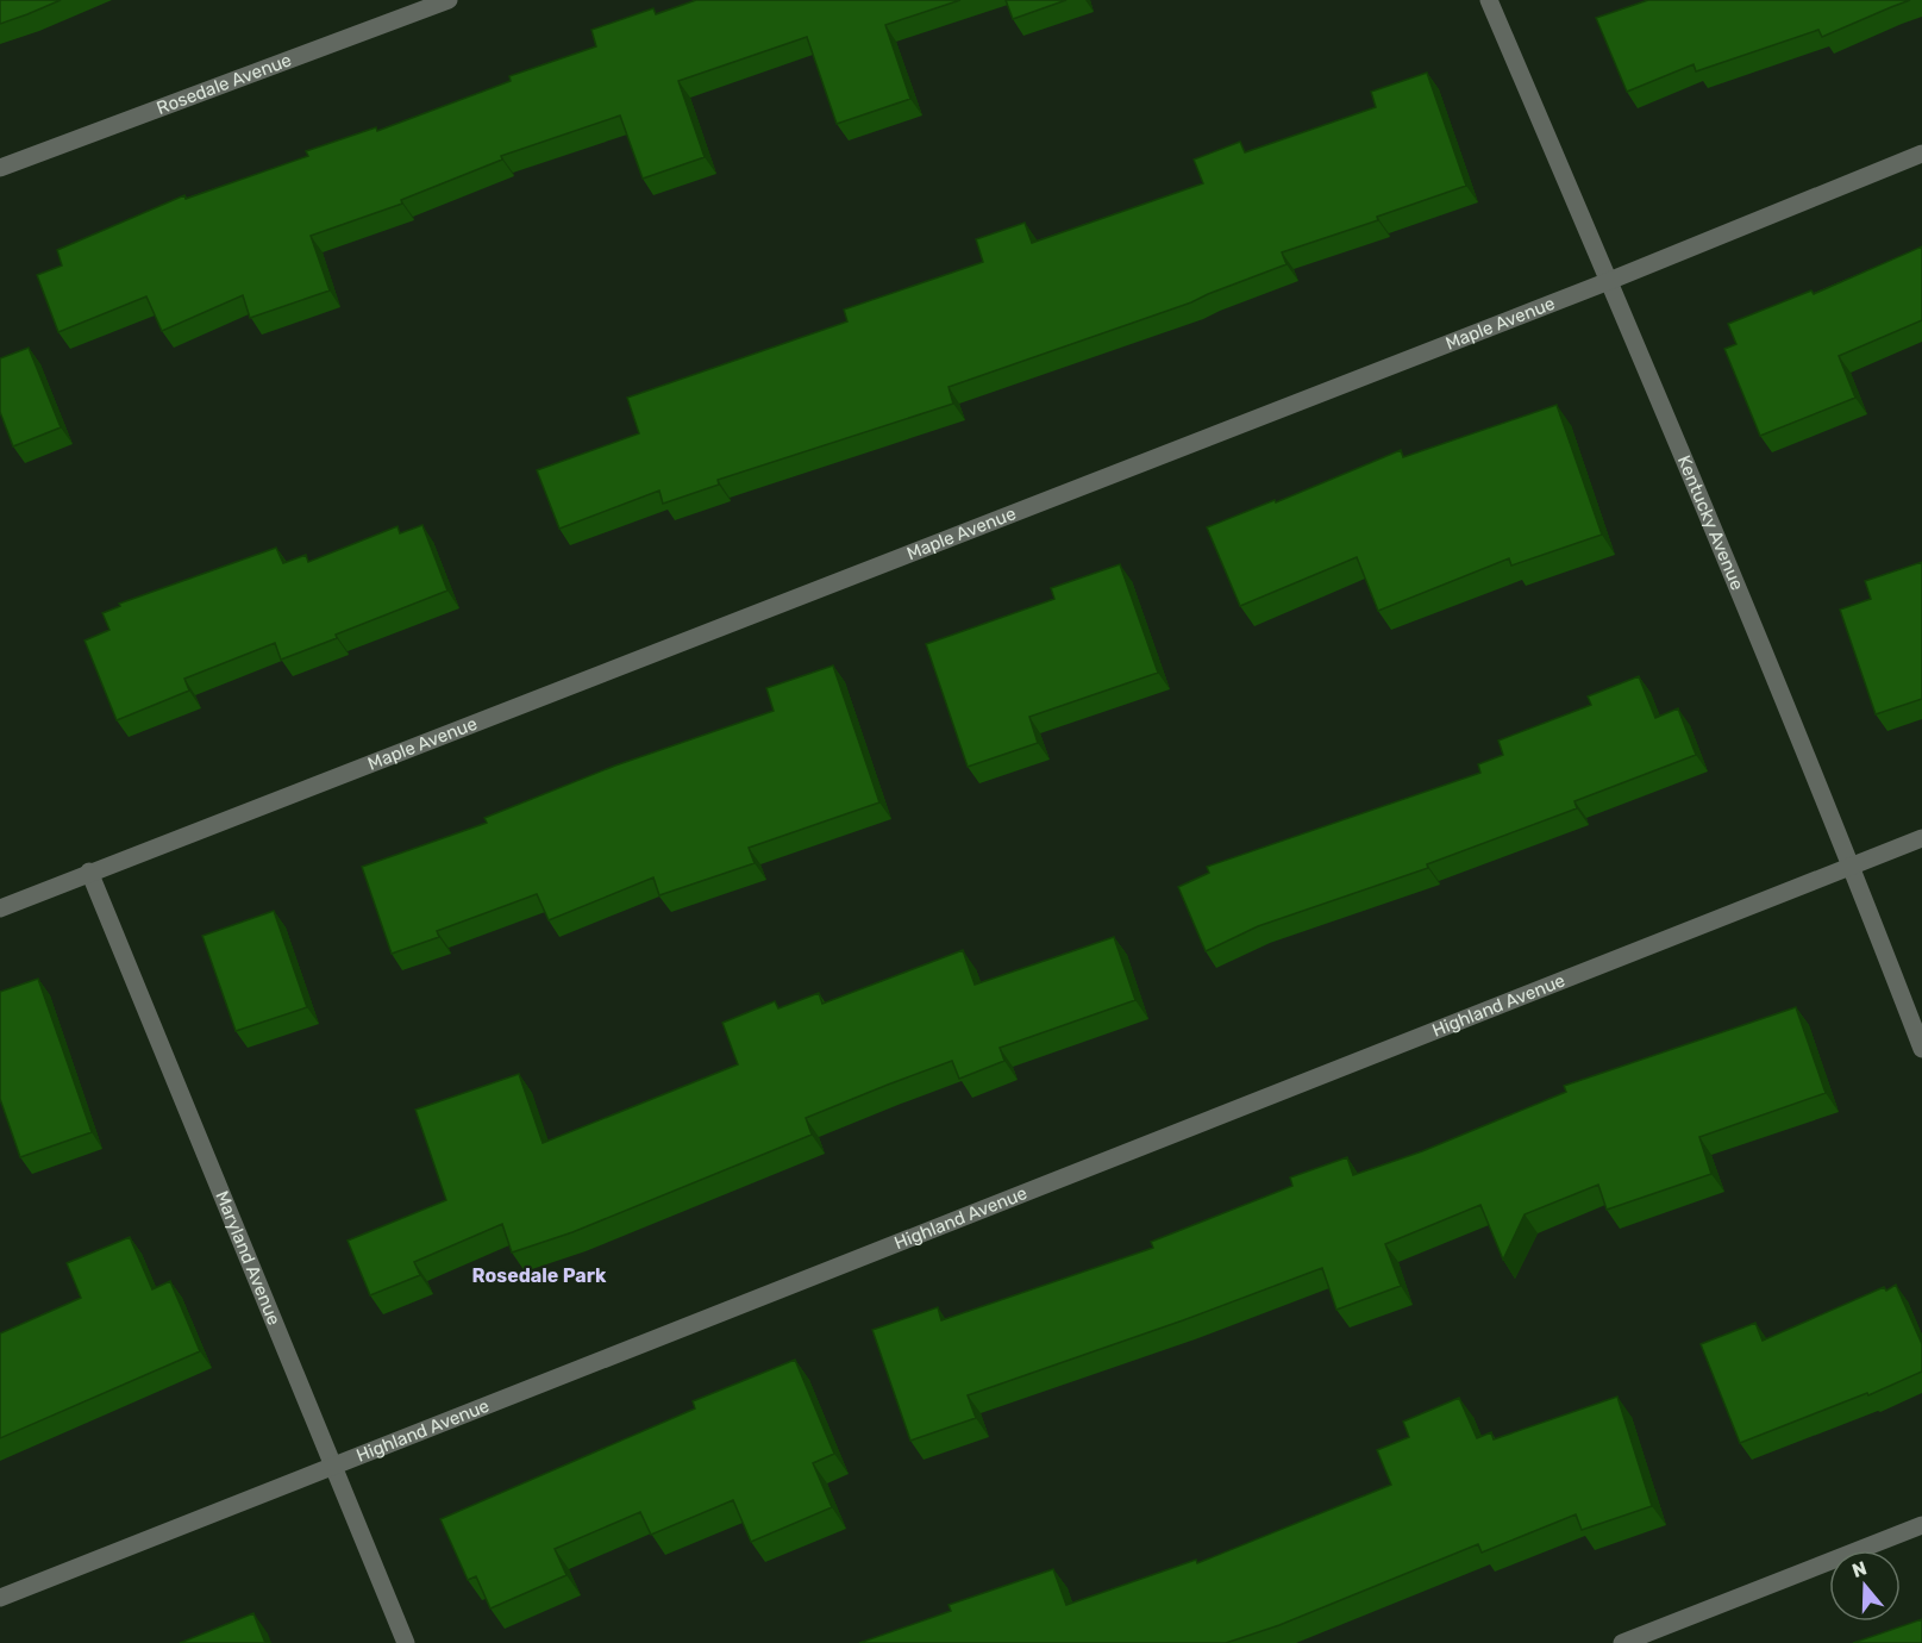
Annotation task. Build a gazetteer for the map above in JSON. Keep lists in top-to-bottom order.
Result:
{
  "streets": {
    "street": [
      "Rosedale Avenue",
      "Maple Avenue",
      "Kentucky Avenue",
      "Highland Avenue",
      "Maryland Avenue"
    ]
  },
  "crossings": [
    ["Maple Avenue", "Kentucky Avenue"],
    ["Maple Avenue", "Maryland Avenue"],
    ["Kentucky Avenue", "Highland Avenue"],
    ["Highland Avenue", "Maryland Avenue"]
  ],
  "districts": ["Rosedale Park"],
  "north": "top"
}
